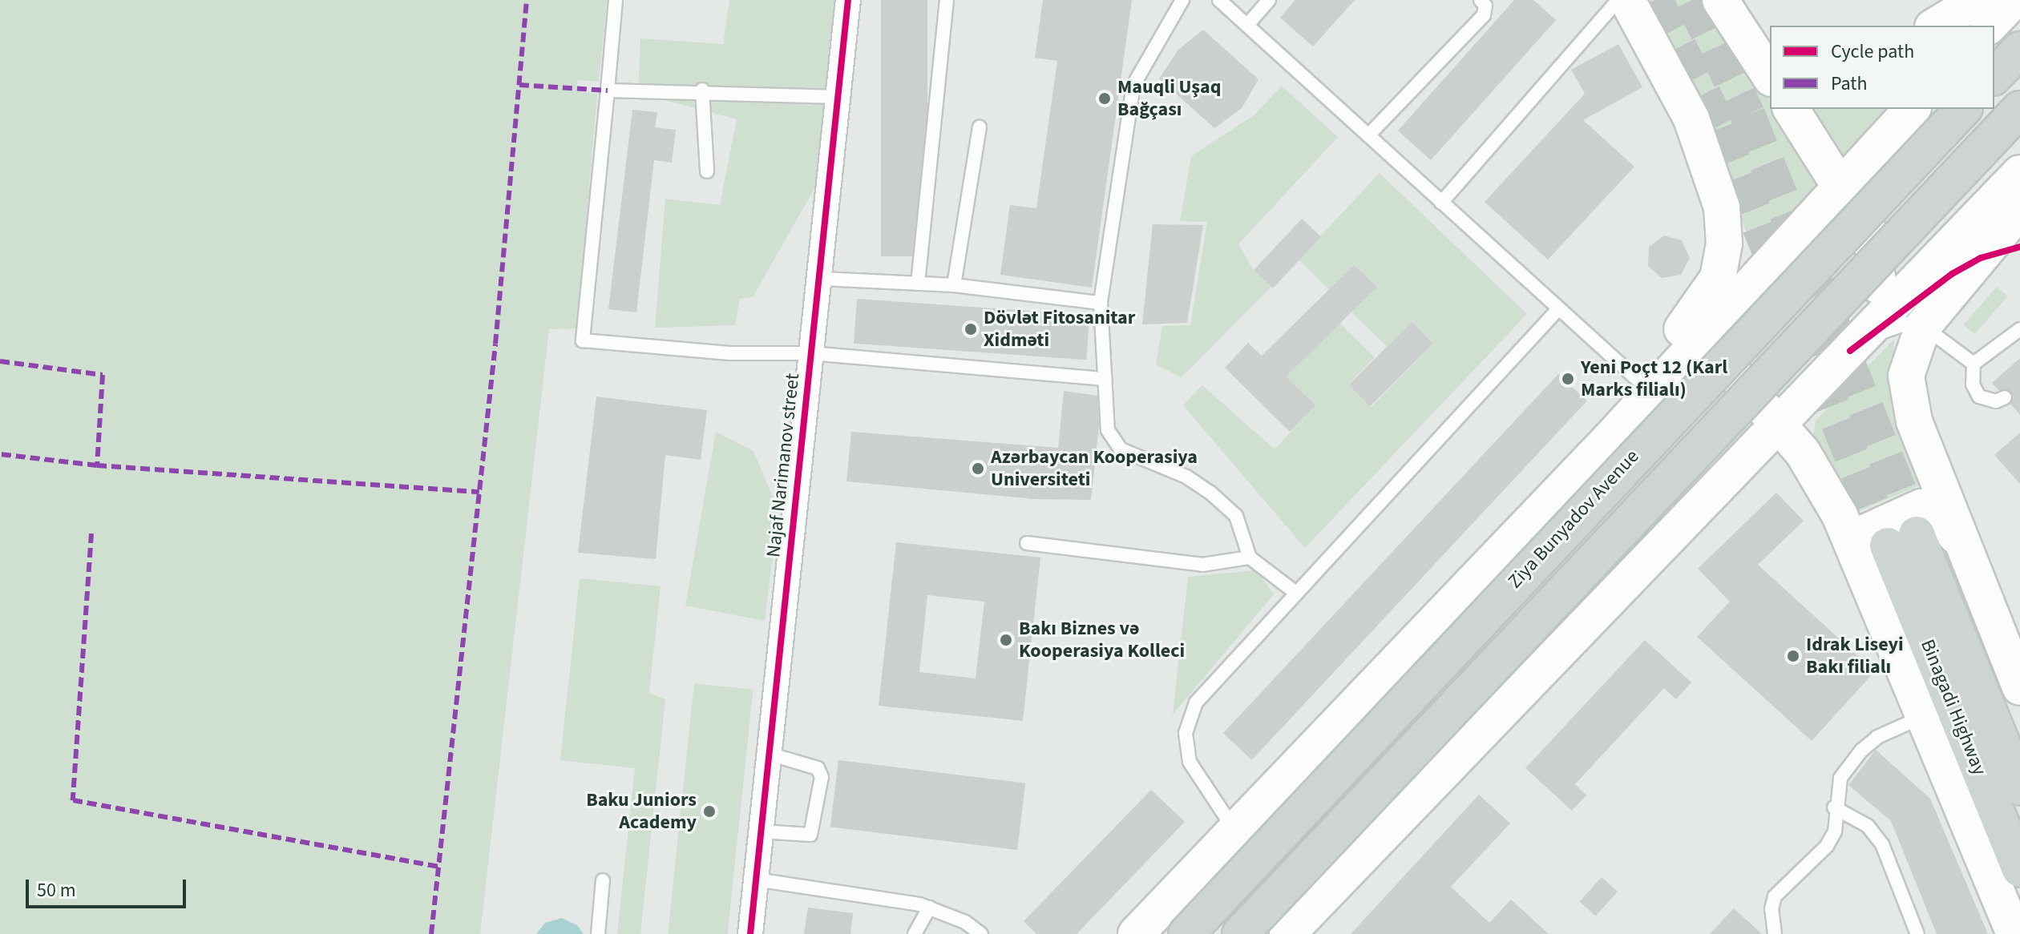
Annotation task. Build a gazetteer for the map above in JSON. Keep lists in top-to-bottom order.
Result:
{
  "streets": {
    "main road": ["Ziya Bunyadov Avenue", "Binagadi Highway"],
    "street": ["Najaf Narimanov street"]
  },
  "places": [
    "Mauqli Uşaq Bağçası",
    "Dövlət Fitosanitar Xidməti",
    "Yeni Poçt 12 (Karl Marks filialı)",
    "Azərbaycan Kooperasiya Universiteti",
    "Bakı Biznes və Kooperasiya Kolleci",
    "Idrak Liseyi Bakı filialı",
    "Baku Juniors Academy"
  ],
  "legend": ["Cycle path", "Path"],
  "scale_bar": "50 m"
}
